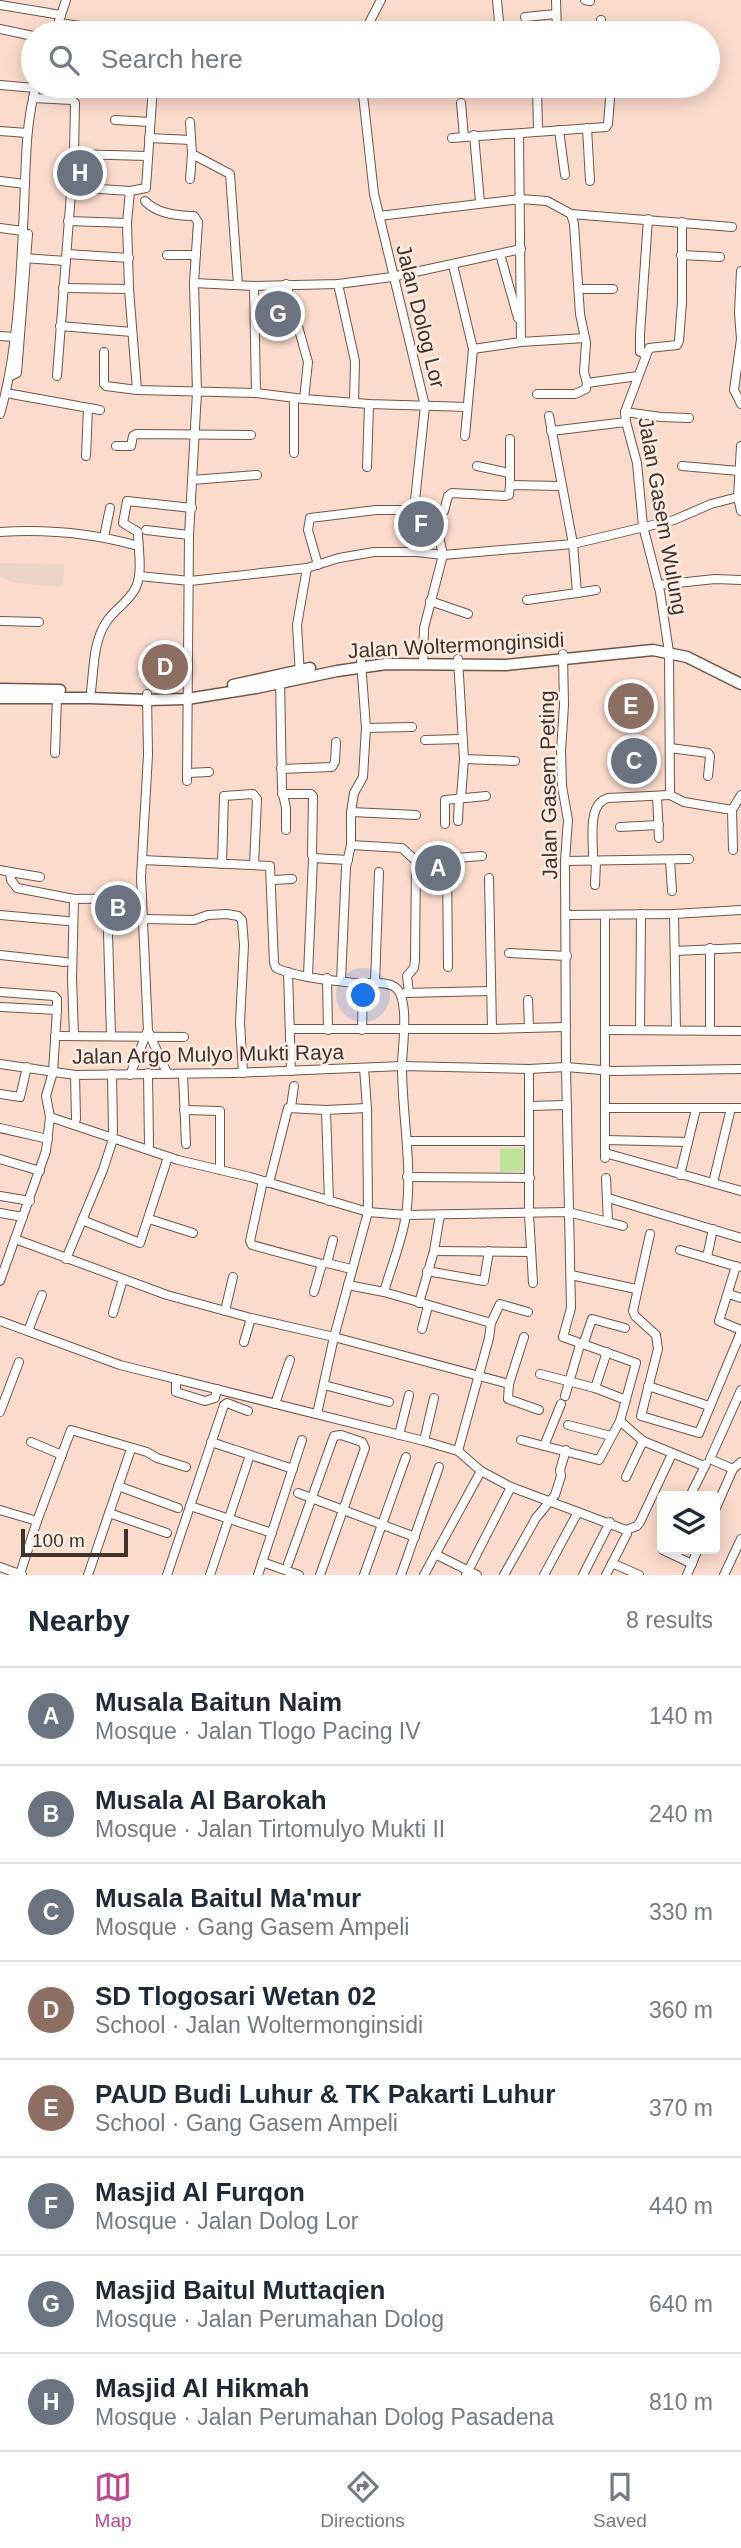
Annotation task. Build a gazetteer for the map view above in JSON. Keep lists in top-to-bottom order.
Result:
{
  "streets": {
    "main road": ["Jalan Woltermonginsidi"],
    "street": [
      "Jalan Dolog Lor",
      "Jalan Gasem Wulung",
      "Jalan Gasem Peting",
      "Jalan Argo Mulyo Mukti Raya"
    ]
  },
  "crossings": [
    ["Jalan Gasem Wulung", "Jalan Woltermonginsidi"],
    ["Jalan Woltermonginsidi", "Jalan Gasem Peting"],
    ["Jalan Gasem Peting", "Jalan Argo Mulyo Mukti Raya"]
  ],
  "scale_bar": "100 m",
  "page": {
    "search": "Search here",
    "pins": [
      "H",
      "G",
      "F",
      "D",
      "E",
      "C",
      "A",
      "B"
    ],
    "scale": "100 m",
    "heading": ["Nearby", "8 results"],
    "list": [
      {
        "mark": "A",
        "name": "Musala Baitun Naim",
        "note": "Mosque · Jalan Tlogo Pacing IV",
        "value": "140 m"
      },
      {
        "mark": "B",
        "name": "Musala Al Barokah",
        "note": "Mosque · Jalan Tirtomulyo Mukti II",
        "value": "240 m"
      },
      {
        "mark": "C",
        "name": "Musala Baitul Ma'mur",
        "note": "Mosque · Gang Gasem Ampeli",
        "value": "330 m"
      },
      {
        "mark": "D",
        "name": "SD Tlogosari Wetan 02",
        "note": "School · Jalan Woltermonginsidi",
        "value": "360 m"
      },
      {
        "mark": "E",
        "name": "PAUD Budi Luhur & TK Pakarti Luhur",
        "note": "School · Gang Gasem Ampeli",
        "value": "370 m"
      },
      {
        "mark": "F",
        "name": "Masjid Al Furqon",
        "note": "Mosque · Jalan Dolog Lor",
        "value": "440 m"
      },
      {
        "mark": "G",
        "name": "Masjid Baitul Muttaqien",
        "note": "Mosque · Jalan Perumahan Dolog",
        "value": "640 m"
      },
      {
        "mark": "H",
        "name": "Masjid Al Hikmah",
        "note": "Mosque · Jalan Perumahan Dolog Pasadena",
        "value": "810 m"
      }
    ],
    "nav": ["Map", "Directions", "Saved"]
  }
}
